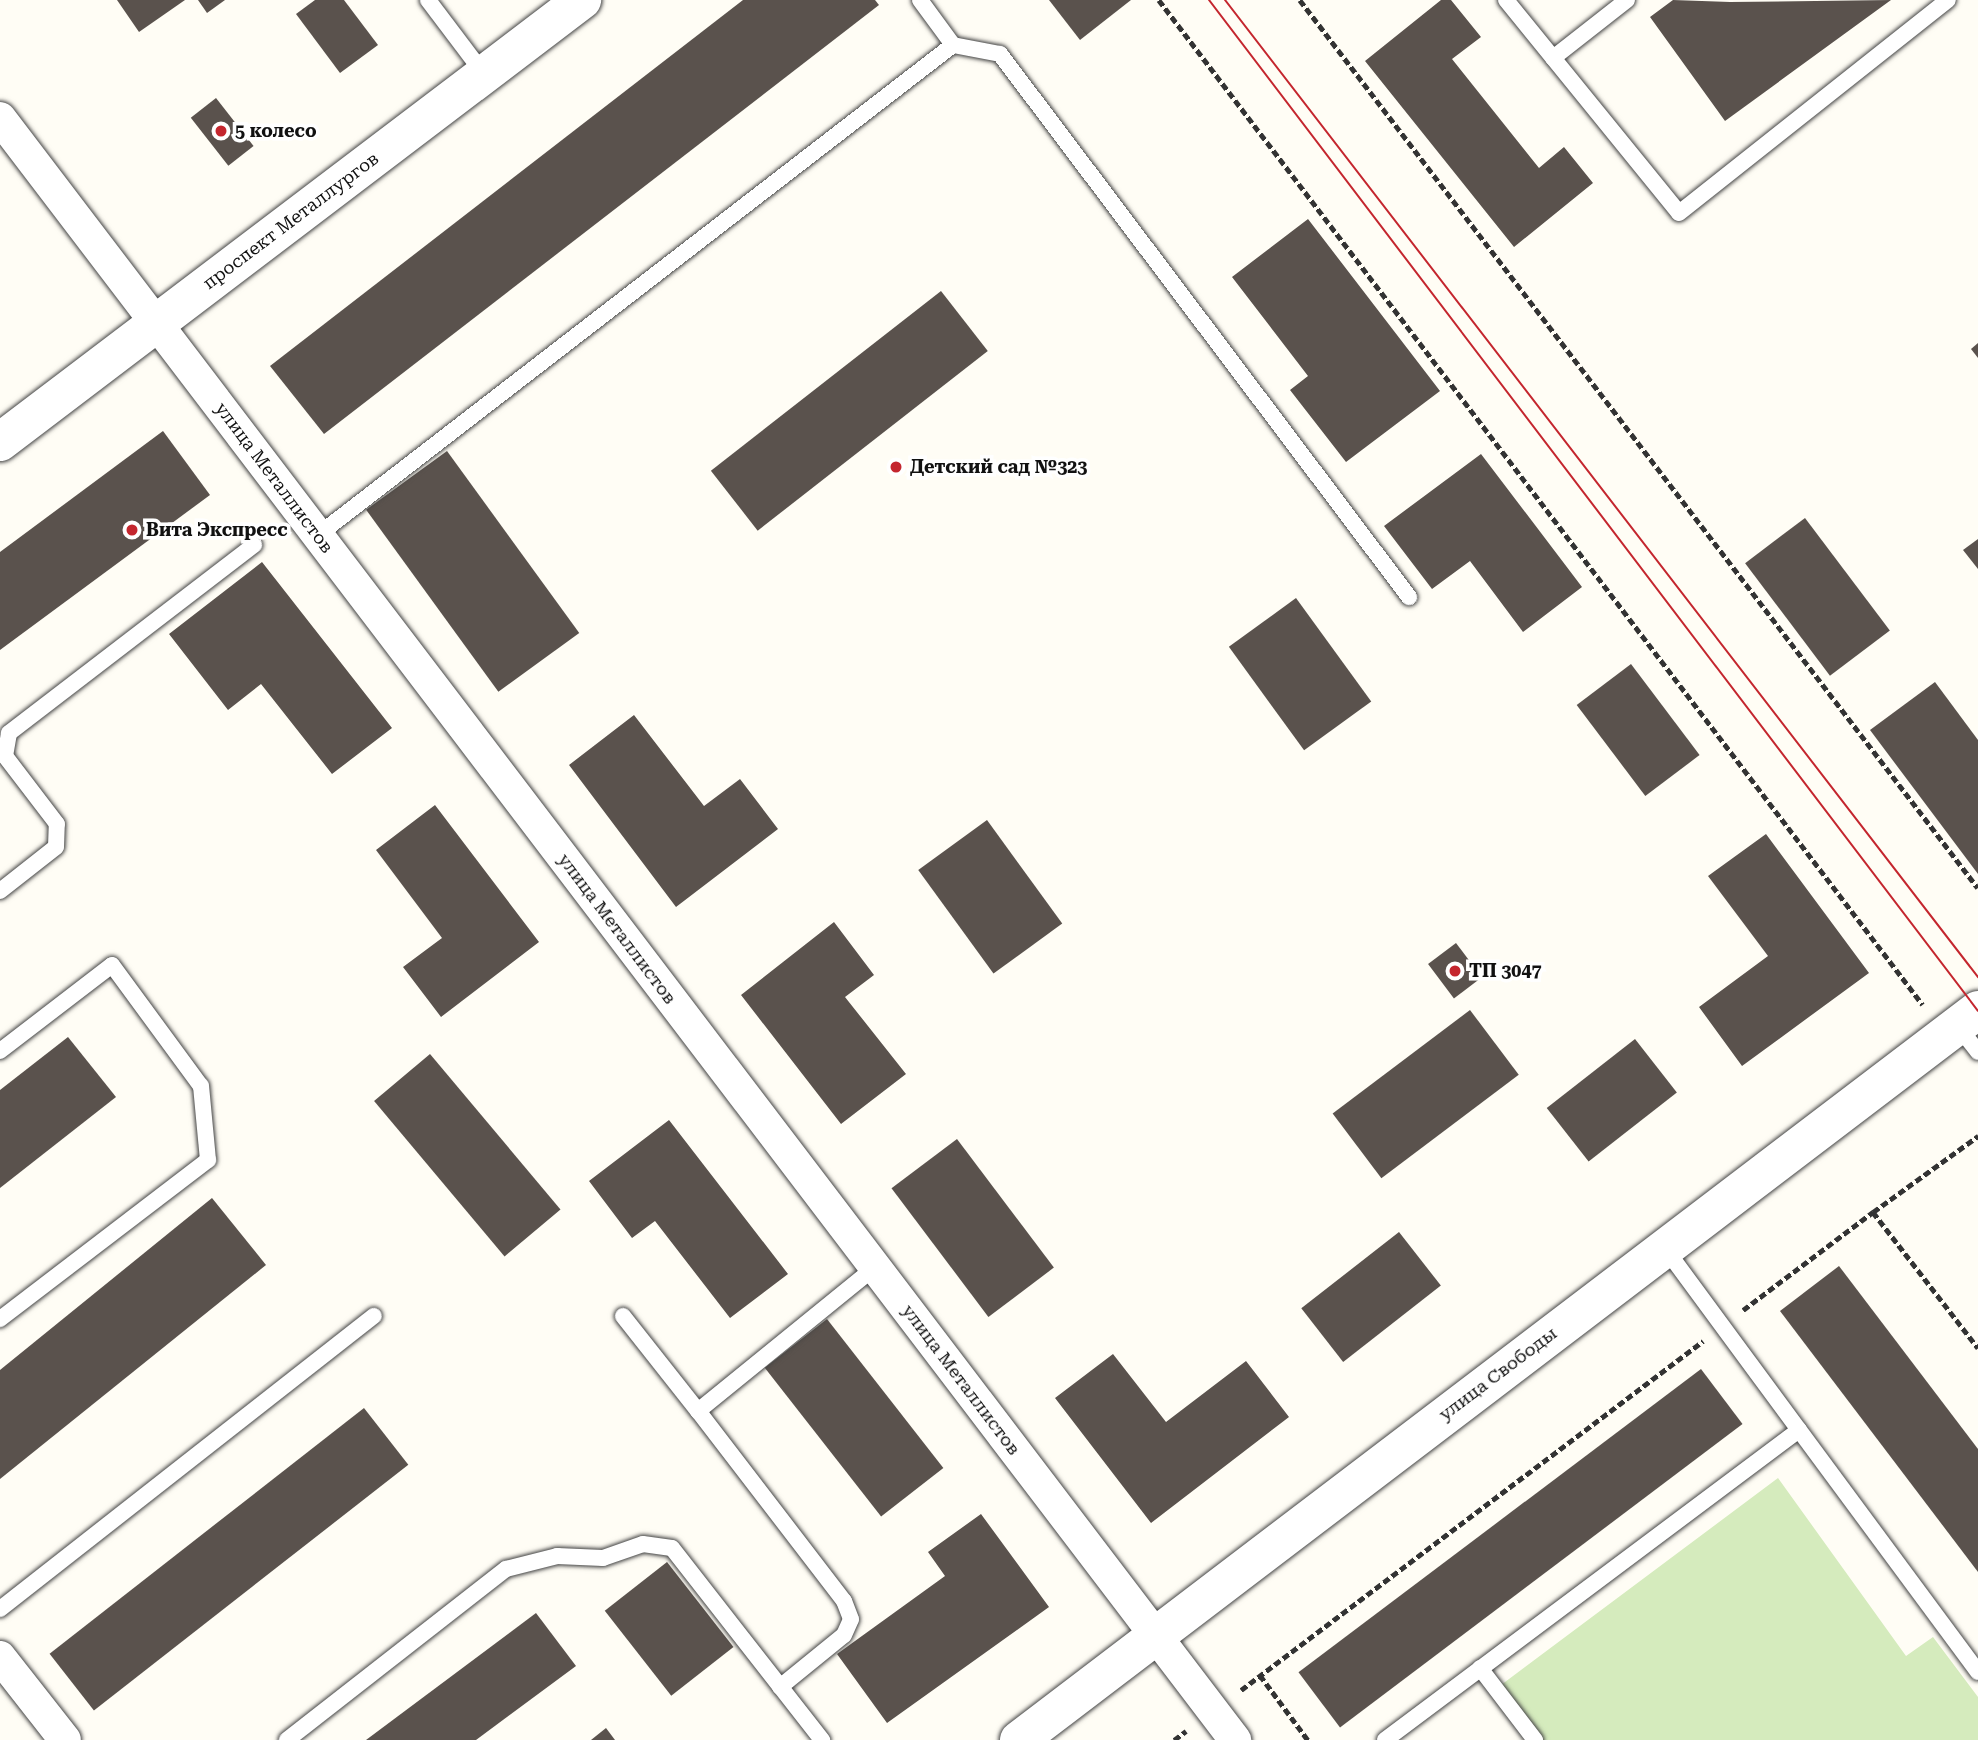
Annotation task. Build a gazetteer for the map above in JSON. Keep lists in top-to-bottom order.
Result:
{
  "streets": {
    "street": ["проспект Металлургов", "улица Металлистов", "улица Свободы"]
  },
  "crossings": [
    ["проспект Металлургов", "улица Металлистов"],
    ["улица Металлистов", "улица Свободы"]
  ],
  "places": [
    "5 колесо",
    "Детский сад №323",
    "Вита Экспресс",
    "ТП 3047"
  ]
}
